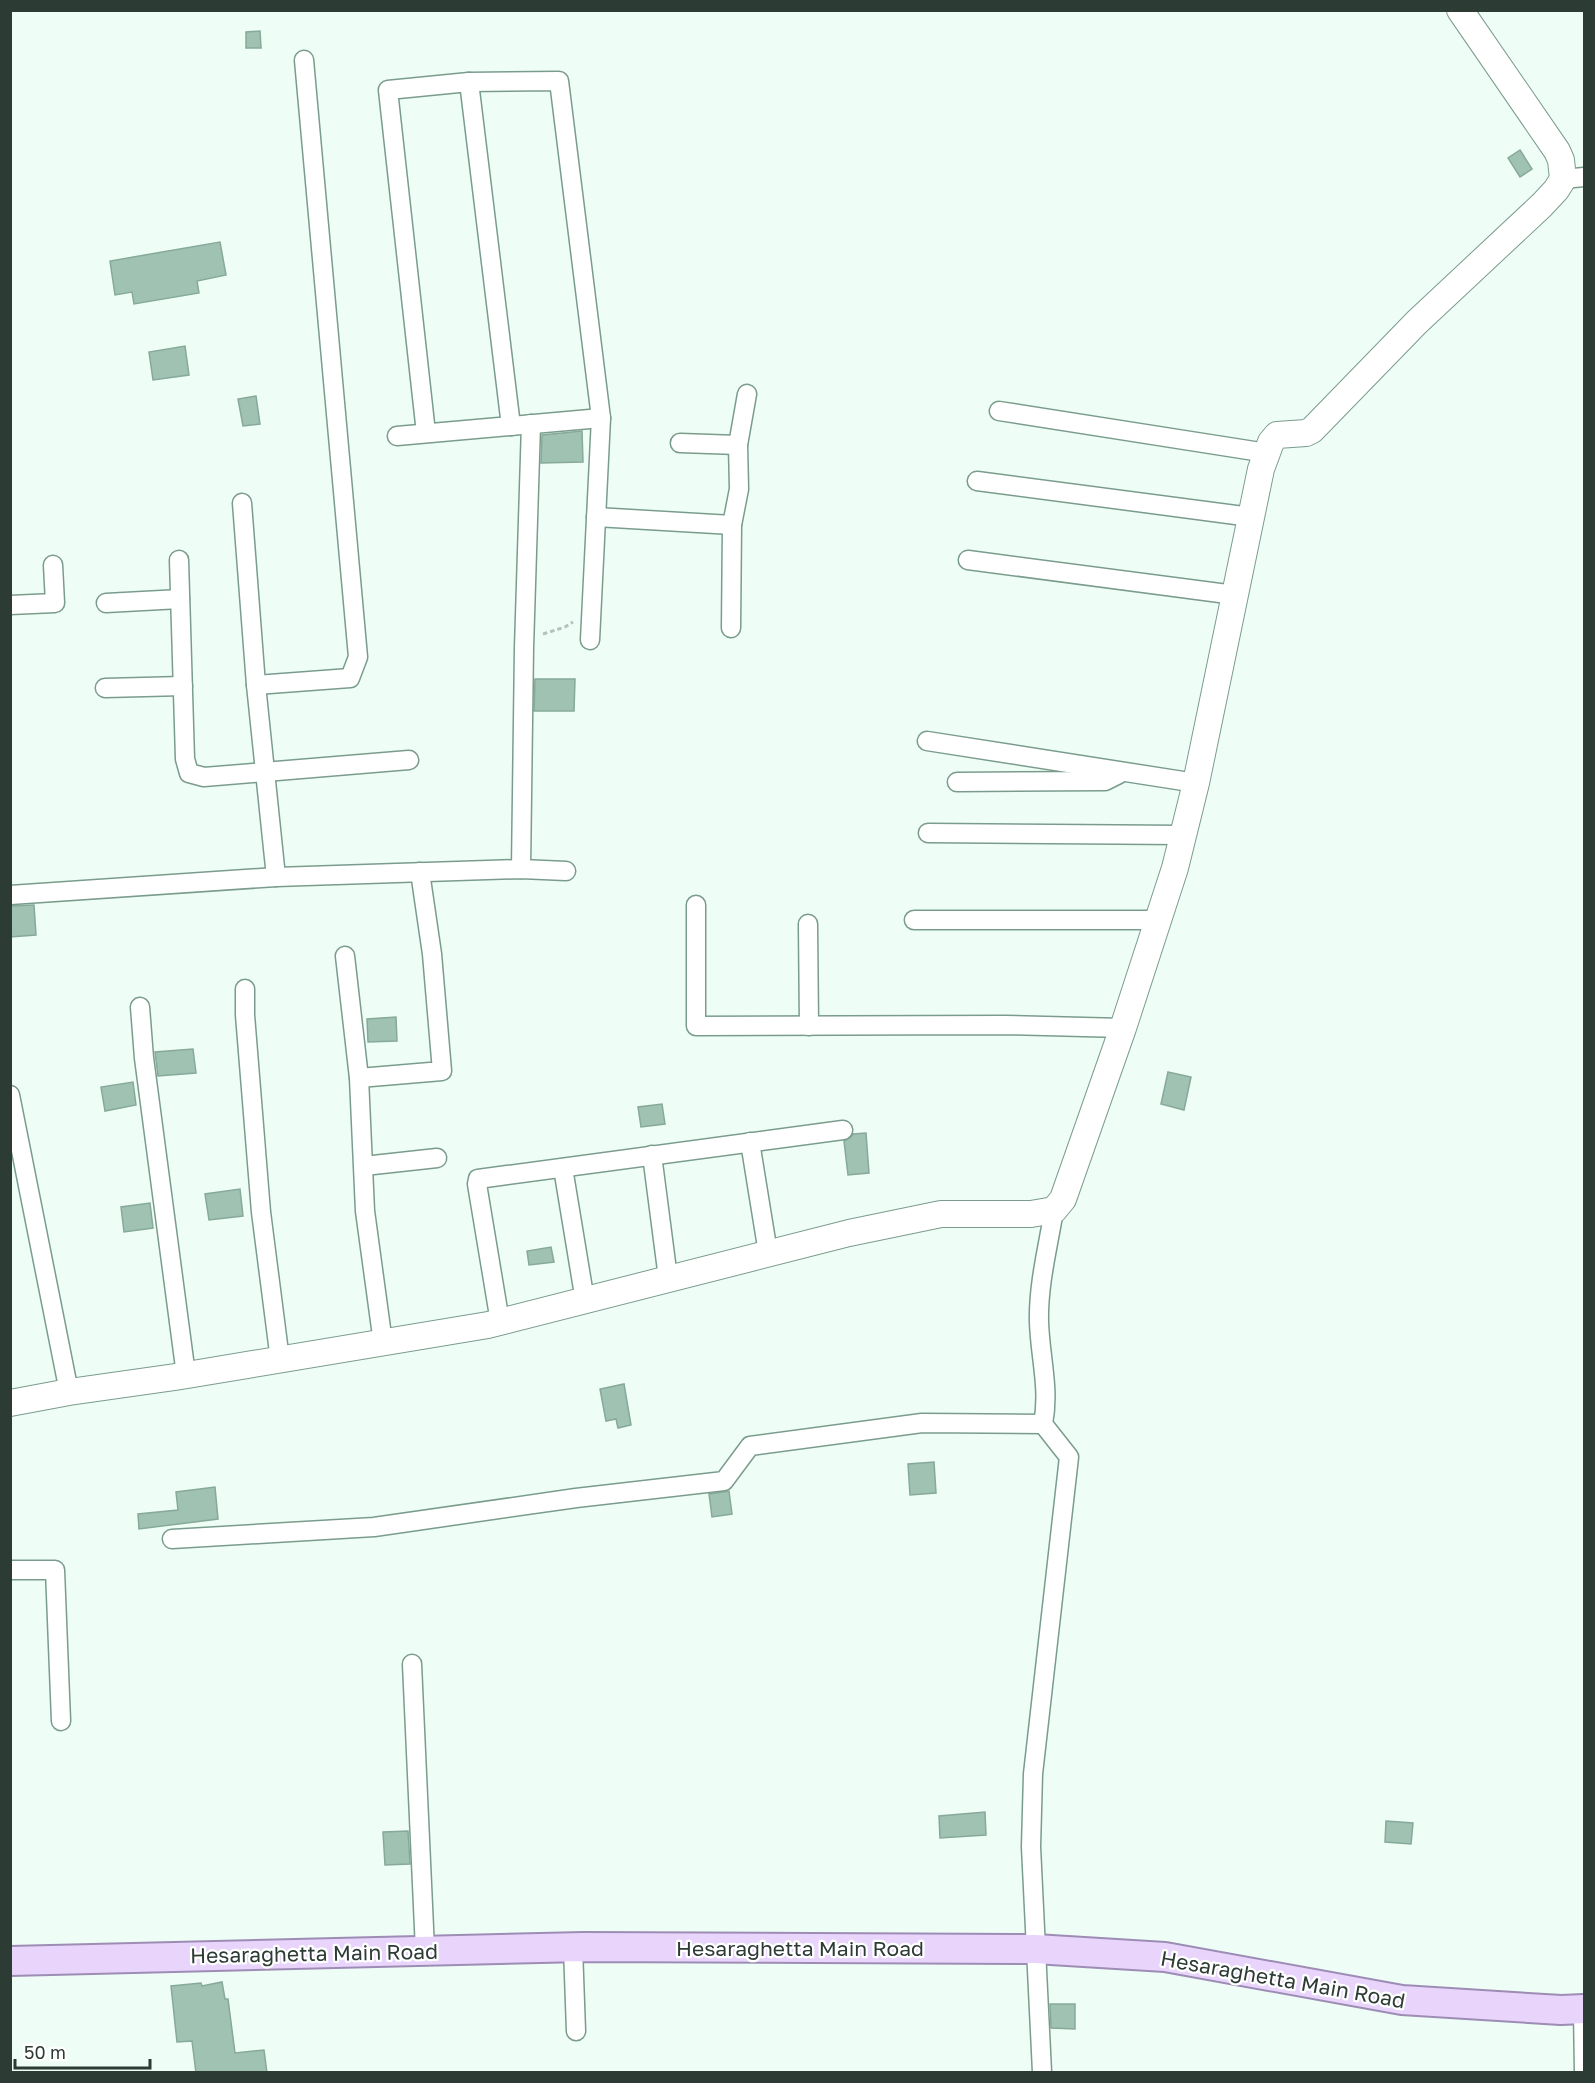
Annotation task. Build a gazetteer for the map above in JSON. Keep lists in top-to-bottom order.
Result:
{
  "streets": {
    "main road": ["Hesaraghetta Main Road"]
  },
  "scale_bar": "50 m"
}
